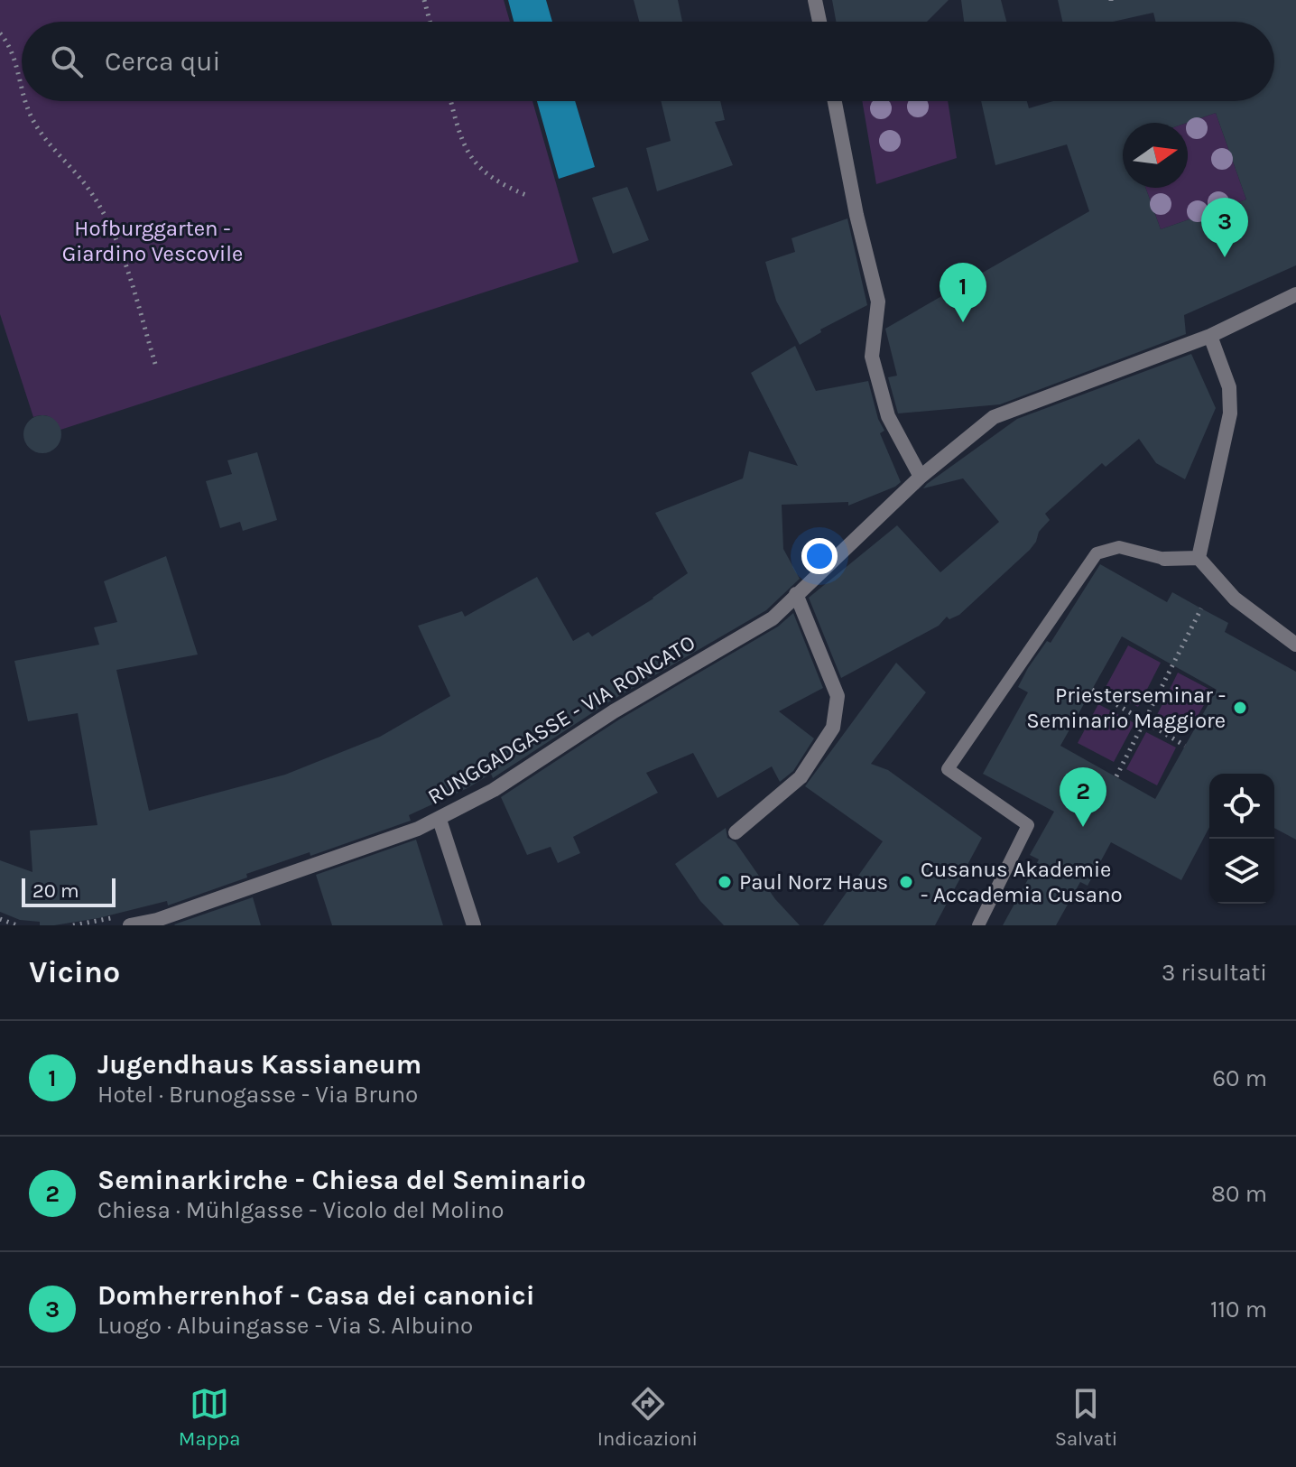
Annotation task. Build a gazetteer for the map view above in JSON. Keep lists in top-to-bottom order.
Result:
{
  "streets": {
    "street": ["RUNGGADGASSE - VIA RONCATO"]
  },
  "parks": ["Hofburggarten - Giardino Vescovile"],
  "places": ["Priesterseminar - Seminario Maggiore", "Paul Norz Haus", "Cusanus Akademie - Accademia Cusano"],
  "scale_bar": "20 m",
  "north": "right",
  "page": {
    "search": "Cerca qui",
    "pins": ["3", "1", "2"],
    "scale": "20 m",
    "heading": ["Vicino", "3 risultati"],
    "list": [
      {
        "mark": "1",
        "name": "Jugendhaus Kassianeum",
        "note": "Hotel · Brunogasse - Via Bruno",
        "value": "60 m"
      },
      {
        "mark": "2",
        "name": "Seminarkirche - Chiesa del Seminario",
        "note": "Chiesa · Mühlgasse - Vicolo del Molino",
        "value": "80 m"
      },
      {
        "mark": "3",
        "name": "Domherrenhof - Casa dei canonici",
        "note": "Luogo · Albuingasse - Via S. Albuino",
        "value": "110 m"
      }
    ],
    "nav": ["Mappa", "Indicazioni", "Salvati"]
  }
}
